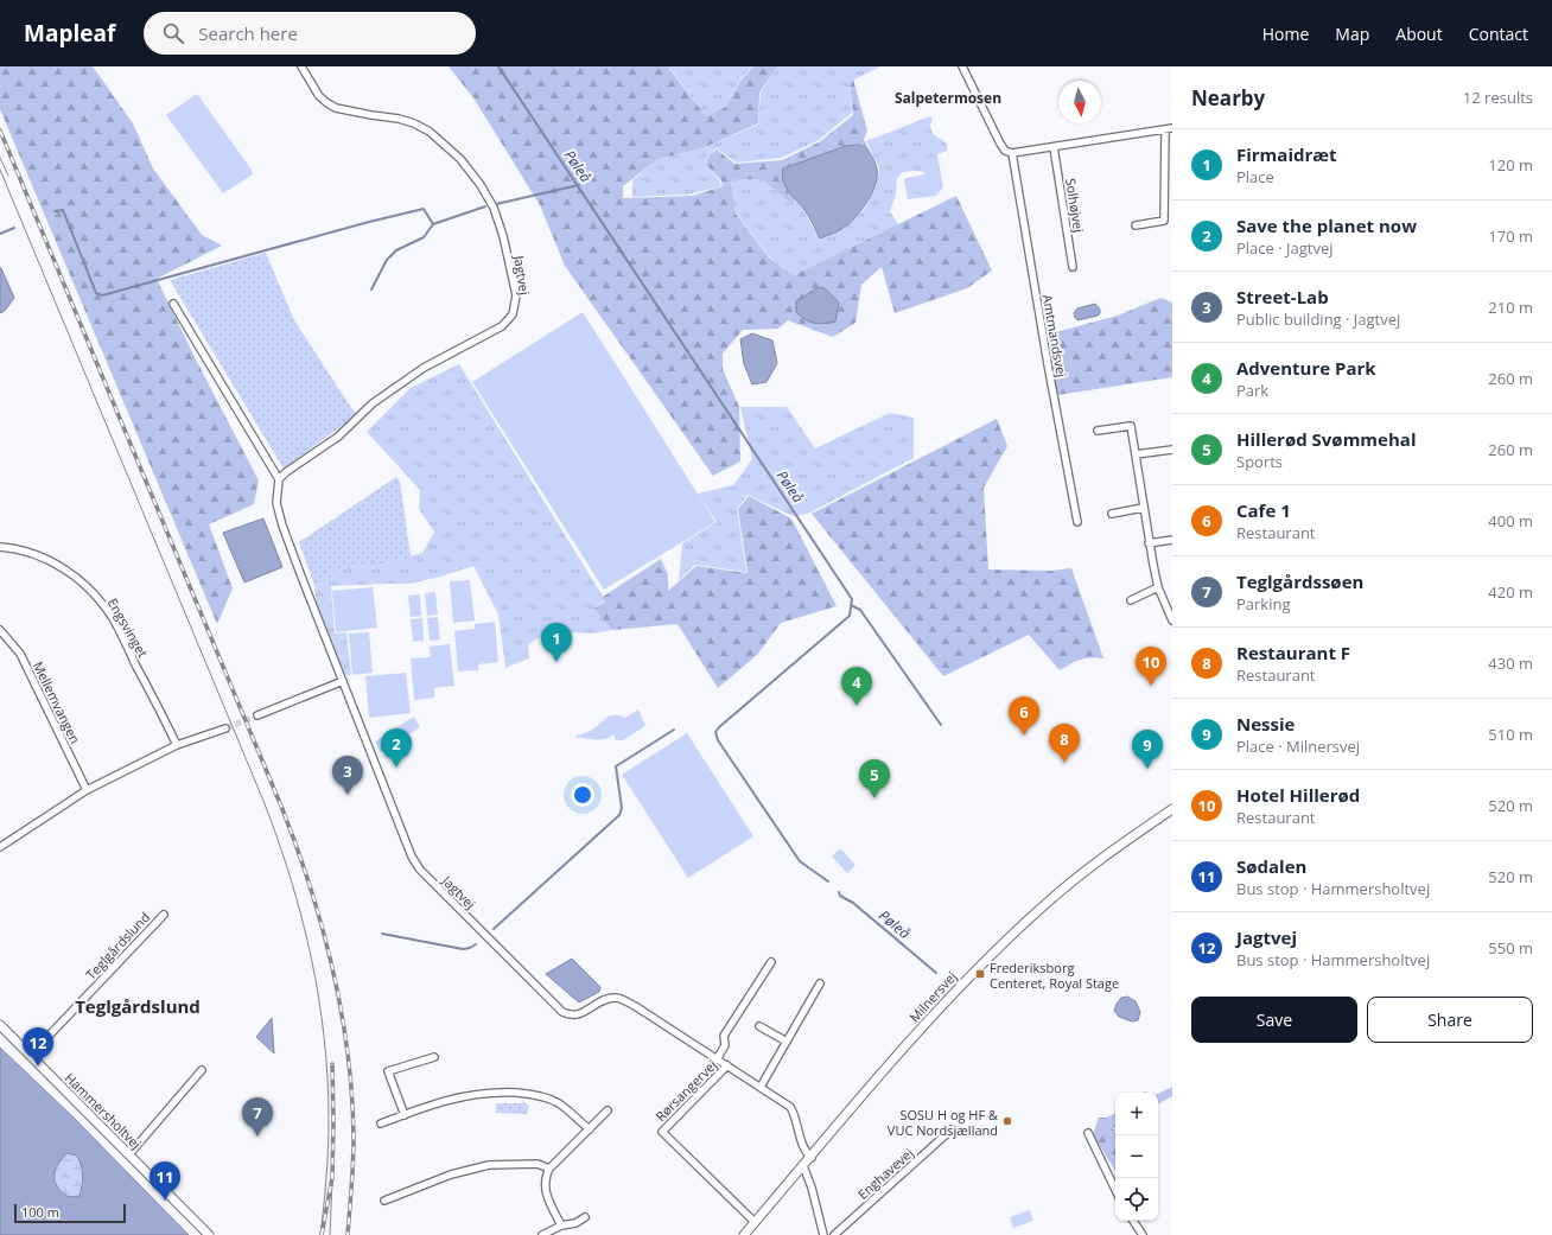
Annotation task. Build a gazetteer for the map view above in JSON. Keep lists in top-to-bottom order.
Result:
{
  "streets": {
    "street": [
      "Solhøjvej",
      "Jagtvej",
      "Amtmandsvej",
      "Engsvinget",
      "Mellemvangen",
      "Teglgårdslund",
      "Milnersvej",
      "Rørsangervej",
      "Hammersholtvej",
      "Enghavevej"
    ]
  },
  "crossings": [
    ["Teglgårdslund", "Hammersholtvej"],
    ["Milnersvej", "Rørsangervej"]
  ],
  "districts": ["Salpetermosen", "Teglgårdslund"],
  "water": ["Pøleå"],
  "places": {
    "transit": ["Frederiksborg Centeret, Royal Stage"],
    "other": ["SOSU H og HF & VUC Nordsjælland"]
  },
  "scale_bar": "100 m",
  "north": "bottom",
  "page": {
    "header": "Mapleaf",
    "search": "Search here",
    "nav": [
      "Home",
      "Map",
      "About",
      "Contact"
    ],
    "heading": ["Nearby", "12 results"],
    "list": [
      {
        "mark": "1",
        "name": "Firmaidræt",
        "note": "Place",
        "value": "120 m"
      },
      {
        "mark": "2",
        "name": "Save the planet now",
        "note": "Place · Jagtvej",
        "value": "170 m"
      },
      {
        "mark": "3",
        "name": "Street-Lab",
        "note": "Public building · Jagtvej",
        "value": "210 m"
      },
      {
        "mark": "4",
        "name": "Adventure Park",
        "note": "Park",
        "value": "260 m"
      },
      {
        "mark": "5",
        "name": "Hillerød Svømmehal",
        "note": "Sports",
        "value": "260 m"
      },
      {
        "mark": "6",
        "name": "Cafe 1",
        "note": "Restaurant",
        "value": "400 m"
      },
      {
        "mark": "7",
        "name": "Teglgårdssøen",
        "note": "Parking",
        "value": "420 m"
      },
      {
        "mark": "8",
        "name": "Restaurant F",
        "note": "Restaurant",
        "value": "430 m"
      },
      {
        "mark": "9",
        "name": "Nessie",
        "note": "Place · Milnersvej",
        "value": "510 m"
      },
      {
        "mark": "10",
        "name": "Hotel Hillerød",
        "note": "Restaurant",
        "value": "520 m"
      },
      {
        "mark": "11",
        "name": "Sødalen",
        "note": "Bus stop · Hammersholtvej",
        "value": "520 m"
      },
      {
        "mark": "12",
        "name": "Jagtvej",
        "note": "Bus stop · Hammersholtvej",
        "value": "550 m"
      }
    ],
    "pins": [
      "1",
      "10",
      "4",
      "6",
      "8",
      "2",
      "9",
      "3",
      "5",
      "12",
      "7",
      "11"
    ],
    "buttons": ["Save", "Share"],
    "map_buttons": ["+", "−"],
    "scale": "100 m"
  }
}
